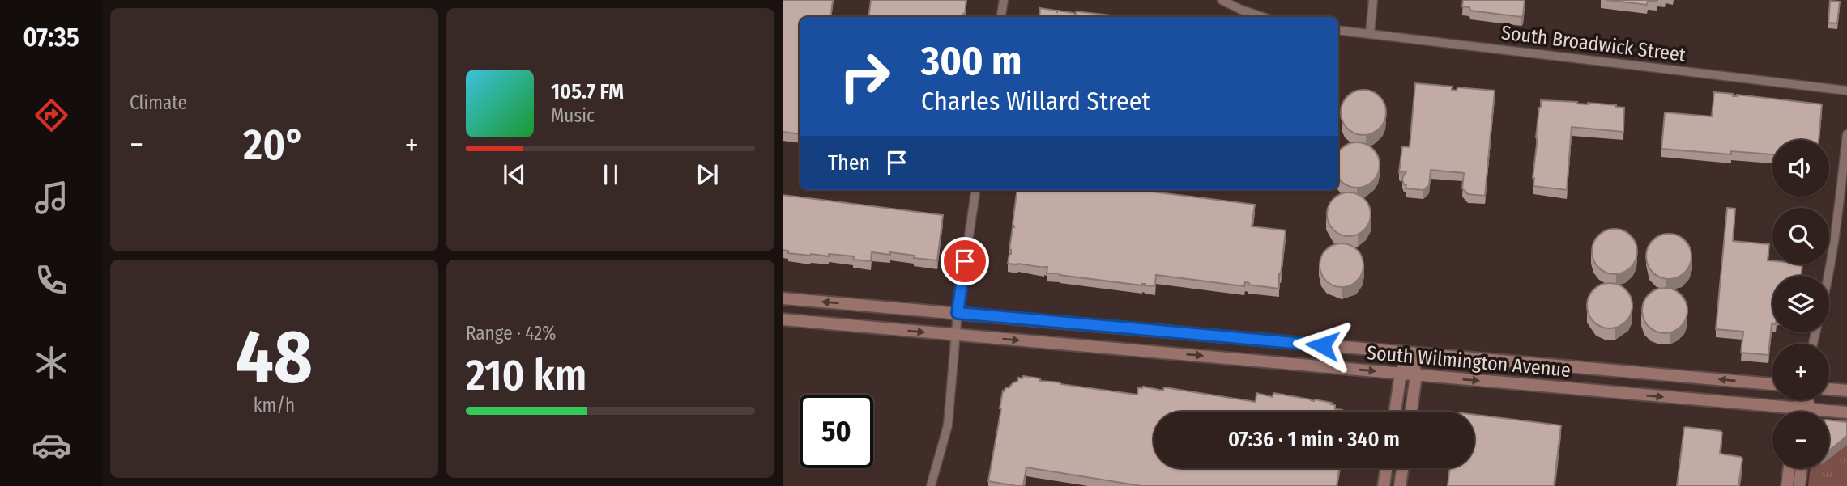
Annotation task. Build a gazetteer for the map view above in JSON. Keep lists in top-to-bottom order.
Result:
{
  "streets": {
    "main road": ["South Wilmington Avenue"],
    "street": ["South Broadwick Street"]
  },
  "page": {
    "tabs": "07:35",
    "tile": [
      "Climate",
      ["48", "km/h"],
      ["Range · 42%", "210 km"]
    ],
    "turn": ["300 m", "Charles Willard Street"],
    "song": ["105.7 FM", "Music"],
    "heat": ["−", "20°", "+"],
    "then": "Then",
    "map_buttons": ["+", "−"],
    "limit": "50",
    "trip": "07:36 · 1 min · 340 m"
  }
}
